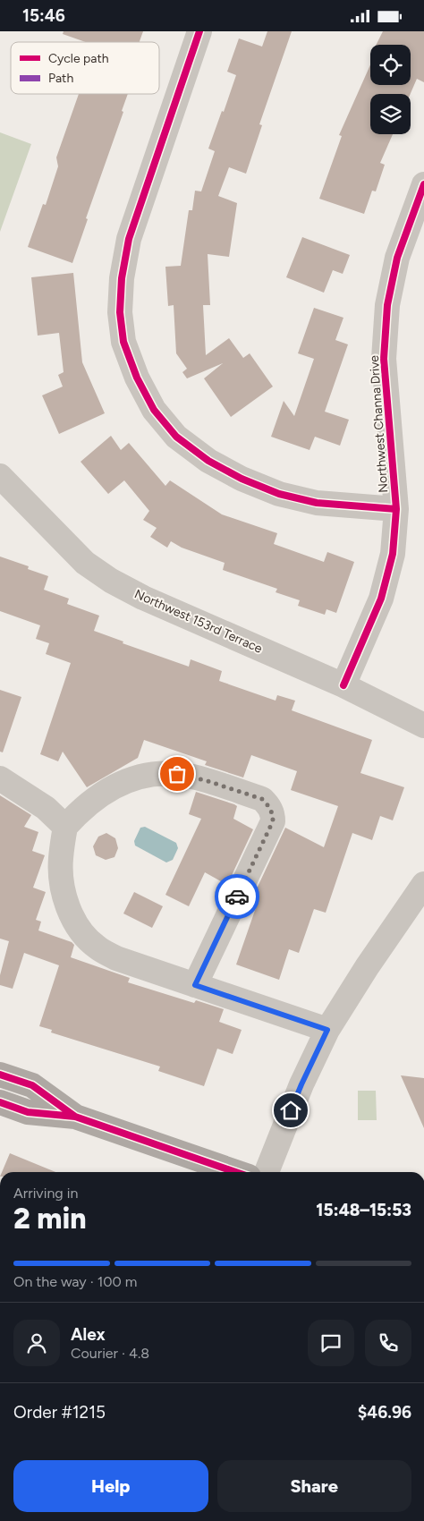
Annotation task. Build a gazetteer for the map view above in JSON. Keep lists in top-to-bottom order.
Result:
{
  "streets": {
    "street": ["Northwest Channa Drive", "Northwest 153rd Terrace"]
  },
  "crossings": [
    ["Northwest Channa Drive", "Northwest 153rd Terrace"]
  ],
  "legend": ["Cycle path", "Path"],
  "page": {
    "status": "15:46",
    "heading": ["2 min", "Arriving in", "15:48–15:53"],
    "panel": [
      "Alex",
      "Courier · 4.8",
      "Order #1215",
      "$46.96"
    ],
    "bar": "On the way · 100 m",
    "buttons": ["Help", "Share"]
  }
}
